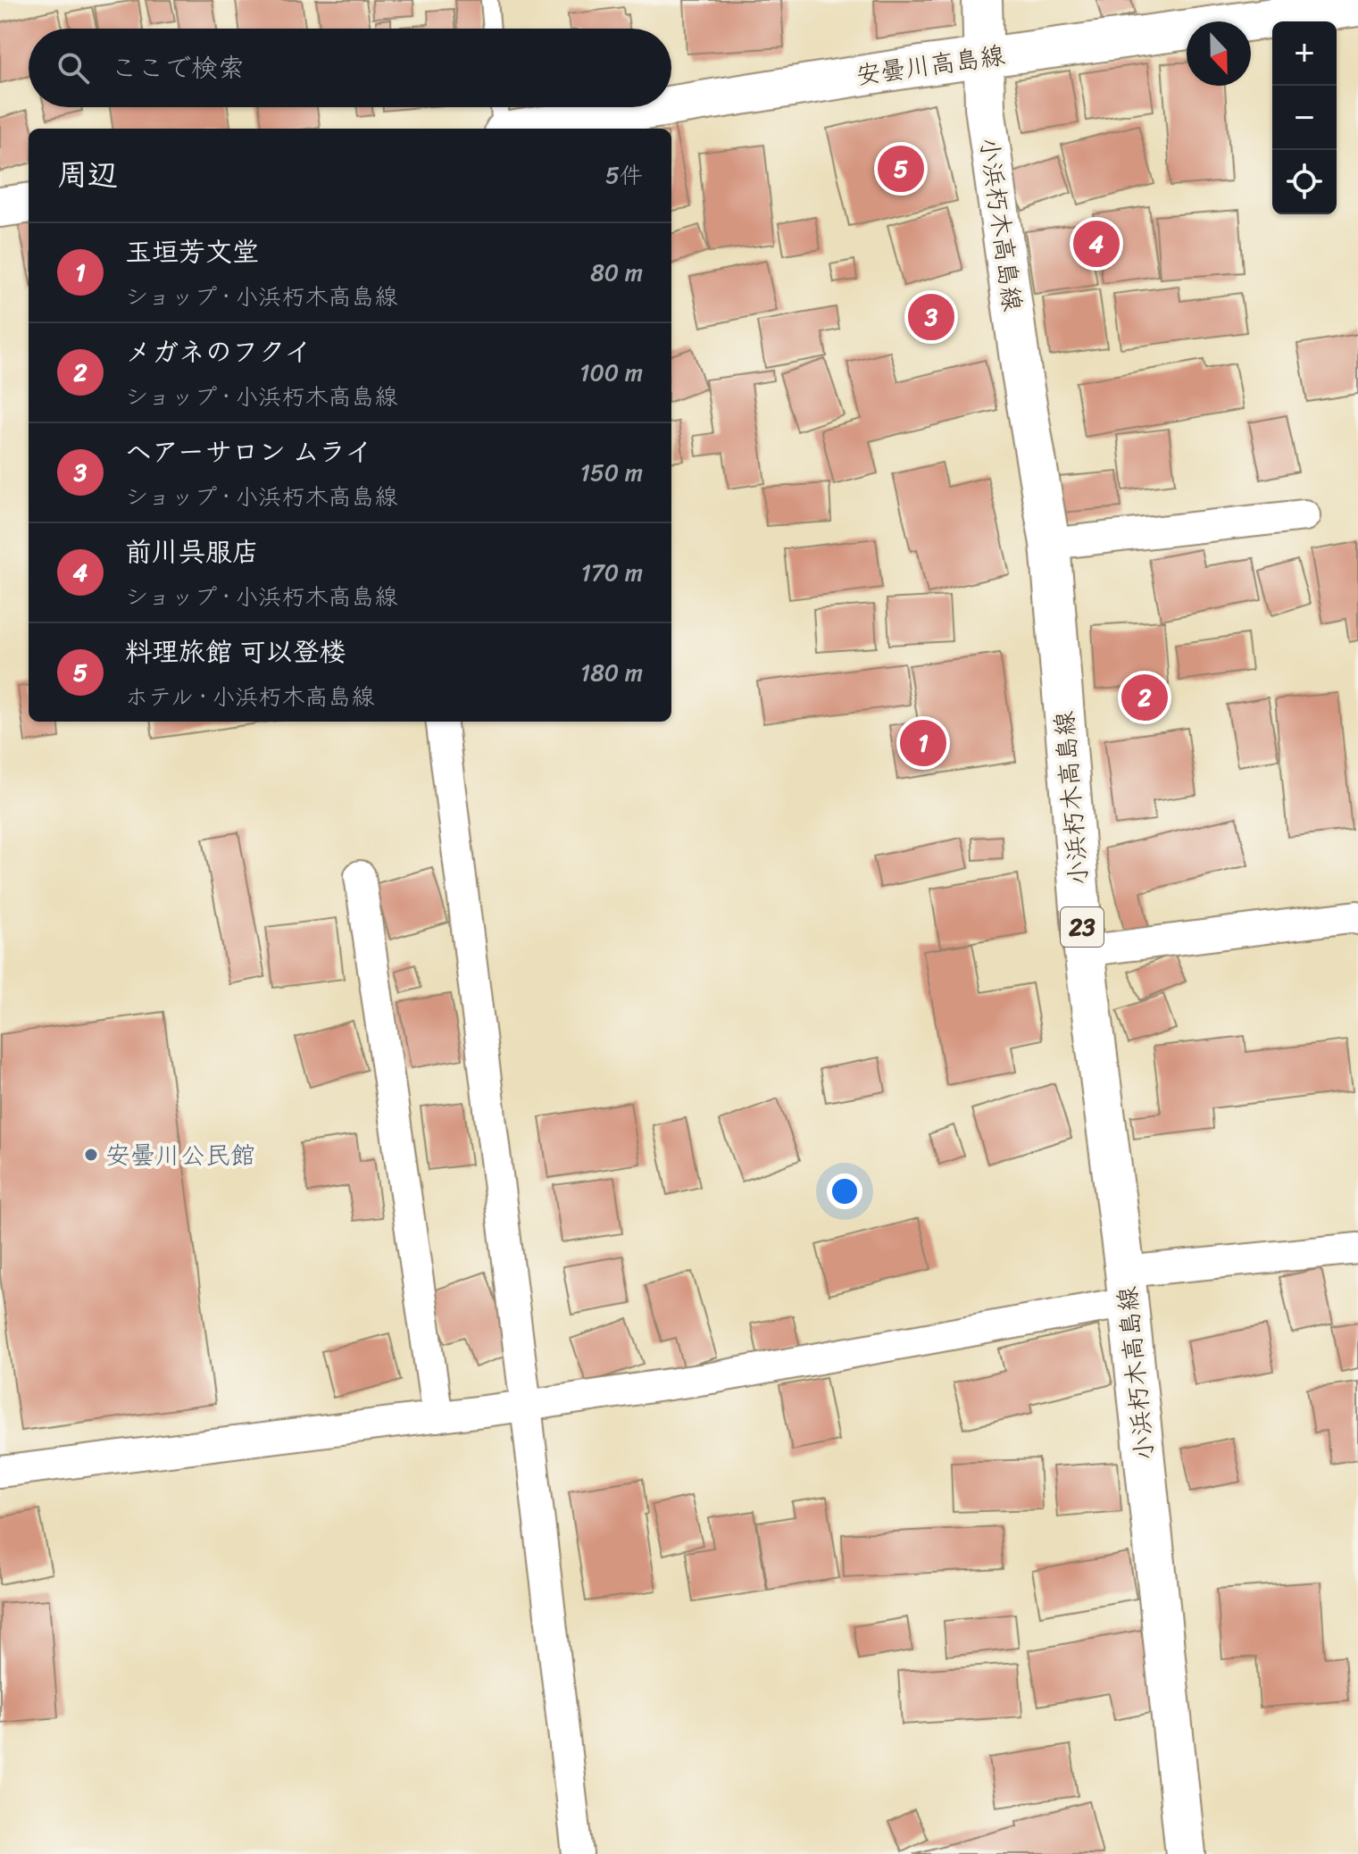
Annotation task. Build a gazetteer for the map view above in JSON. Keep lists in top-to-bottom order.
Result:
{
  "streets": {
    "main road": ["安曇川高島線", "小浜朽木高島線", "23"]
  },
  "crossings": [
    ["安曇川高島線", "小浜朽木高島線"]
  ],
  "places": ["安曇川公民館"],
  "north": "bottom",
  "page": {
    "map_buttons": ["+", "−"],
    "search": "ここで検索",
    "heading": ["周辺", "5件"],
    "pins": [
      "5",
      "4",
      "3",
      "2",
      "1"
    ],
    "list": [
      {
        "mark": "1",
        "name": "玉垣芳文堂",
        "note": "ショップ · 小浜朽木高島線",
        "value": "80 m"
      },
      {
        "mark": "2",
        "name": "メガネのフクイ",
        "note": "ショップ · 小浜朽木高島線",
        "value": "100 m"
      },
      {
        "mark": "3",
        "name": "ヘアーサロン ムライ",
        "note": "ショップ · 小浜朽木高島線",
        "value": "150 m"
      },
      {
        "mark": "4",
        "name": "前川呉服店",
        "note": "ショップ · 小浜朽木高島線",
        "value": "170 m"
      },
      {
        "mark": "5",
        "name": "料理旅館 可以登楼",
        "note": "ホテル · 小浜朽木高島線",
        "value": "180 m"
      }
    ]
  }
}
